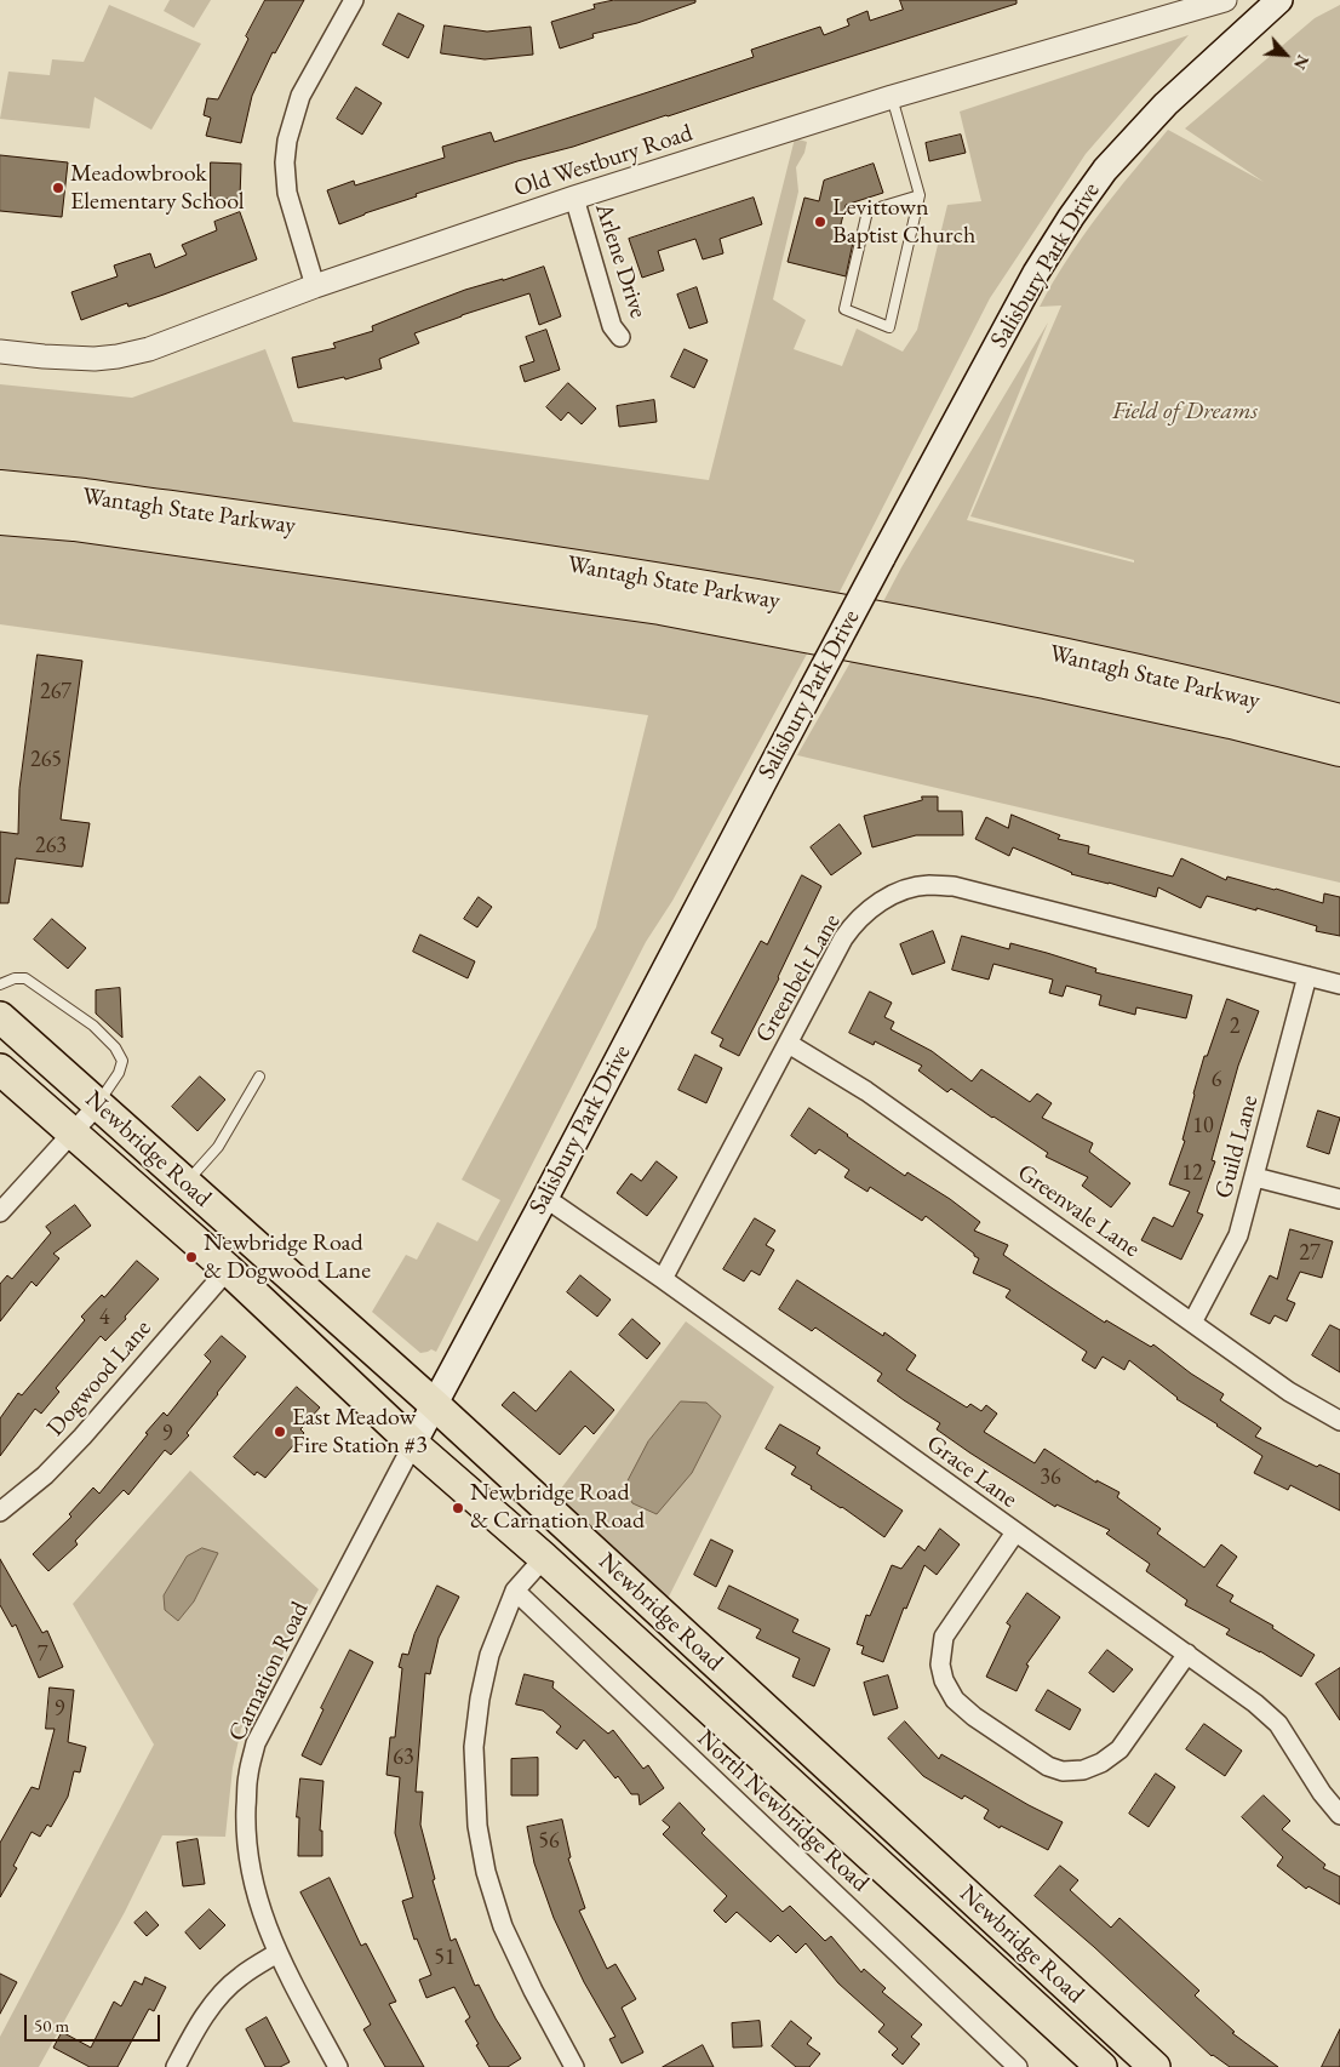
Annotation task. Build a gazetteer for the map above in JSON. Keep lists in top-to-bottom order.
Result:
{
  "streets": {
    "highway": ["Wantagh State Parkway"],
    "main road": ["Salisbury Park Drive", "Newbridge Road"],
    "street": [
      "Old Westbury Road",
      "Arlene Drive",
      "Greenbelt Lane",
      "Guild Lane",
      "Greenvale Lane",
      "Dogwood Lane",
      "Grace Lane",
      "Carnation Road",
      "North Newbridge Road"
    ]
  },
  "crossings": [
    ["Old Westbury Road", "Arlene Drive"],
    ["Salisbury Park Drive", "Newbridge Road"],
    ["Salisbury Park Drive", "Grace Lane"],
    ["Salisbury Park Drive", "Carnation Road"],
    ["Greenbelt Lane", "Guild Lane"],
    ["Greenbelt Lane", "Greenvale Lane"],
    ["Greenbelt Lane", "Grace Lane"],
    ["Guild Lane", "Greenvale Lane"],
    ["Newbridge Road", "Dogwood Lane"],
    ["Newbridge Road", "Carnation Road"]
  ],
  "parks": ["Field of Dreams"],
  "places": [
    "Meadowbrook Elementary School",
    "Levittown Baptist Church",
    "Newbridge Road & Dogwood Lane",
    "East Meadow Fire Station #3",
    "Newbridge Road & Carnation Road"
  ],
  "house_numbers": [
    "267",
    "265",
    "263",
    "2",
    "6",
    "10",
    "12",
    "27",
    "4",
    "9",
    "36",
    "7",
    "9",
    "63",
    "56",
    "51"
  ],
  "scale_bar": "50 m",
  "north": "bottom right"
}
